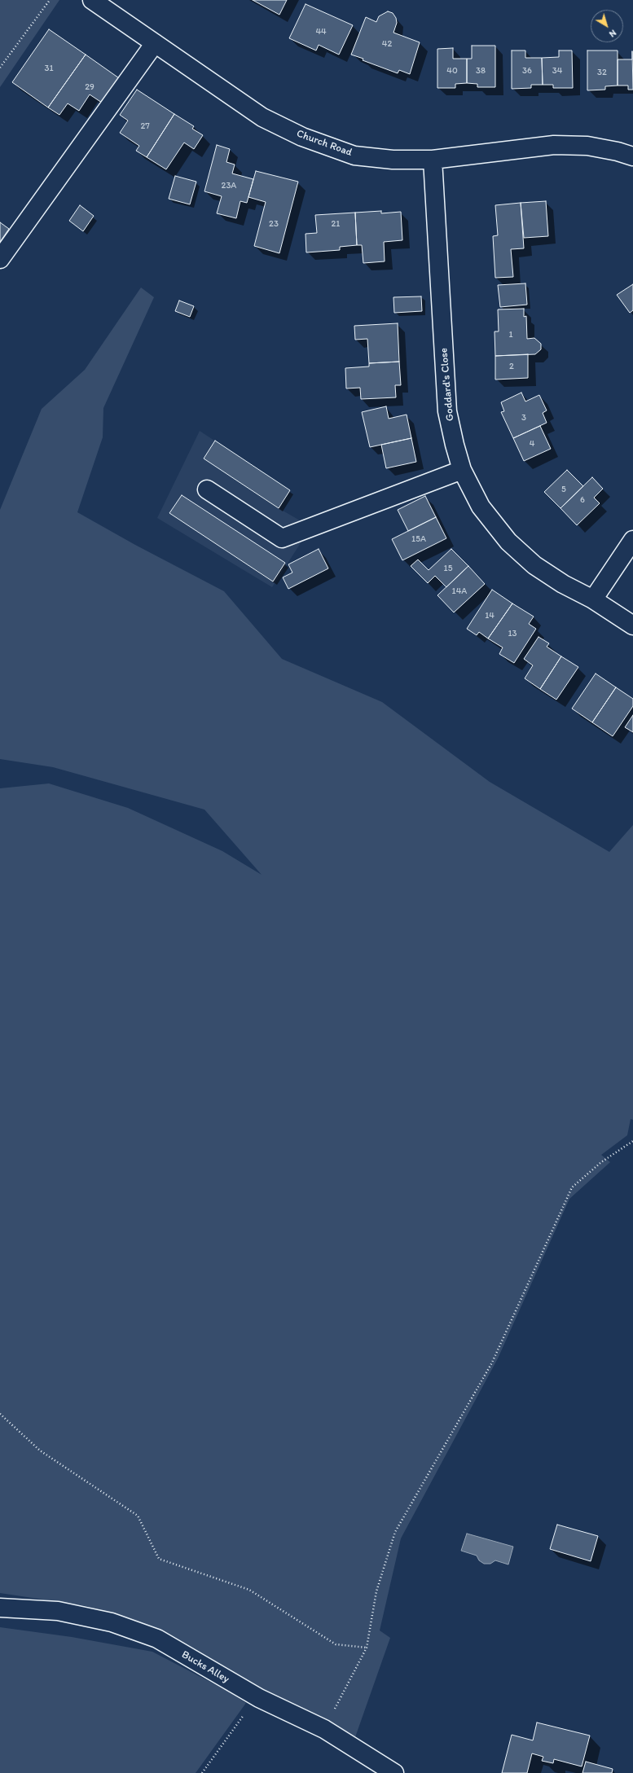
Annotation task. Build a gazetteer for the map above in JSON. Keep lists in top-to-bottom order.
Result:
{
  "streets": {
    "street": ["Church Road", "Goddard's Close", "Bucks Alley"]
  },
  "crossings": [
    ["Church Road", "Goddard's Close"]
  ],
  "house_numbers": [
    "44",
    "42",
    "31",
    "40",
    "38",
    "36",
    "34",
    "32",
    "29",
    "27",
    "23A",
    "23",
    "21",
    "1",
    "2",
    "3",
    "4",
    "5",
    "6",
    "15A",
    "15",
    "14A",
    "14",
    "13"
  ],
  "north": "bottom right"
}
